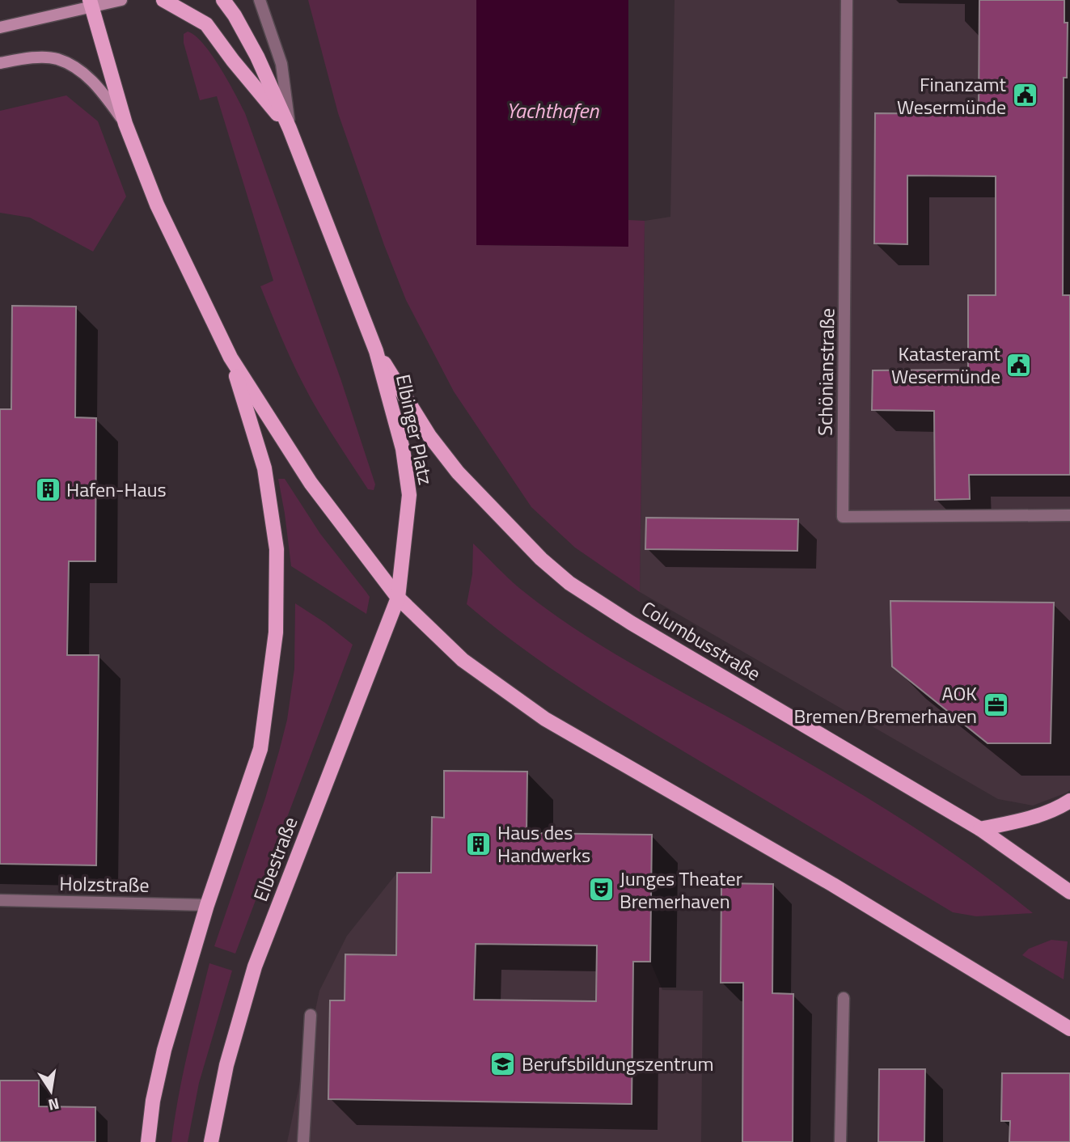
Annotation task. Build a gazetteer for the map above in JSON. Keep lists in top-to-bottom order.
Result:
{
  "streets": {
    "main road": ["Elbinger Platz", "Columbusstraße", "Elbestraße"],
    "street": ["Schönianstraße", "Holzstraße"]
  },
  "crossings": [
    ["Elbinger Platz", "Columbusstraße"],
    ["Elbinger Platz", "Elbestraße"]
  ],
  "water": ["Yachthafen"],
  "places": {
    "public building": ["Finanzamt Wesermünde", "Katasteramt Wesermünde"],
    "building": ["Hafen-Haus", "Haus des Handwerks"],
    "office": ["AOK Bremen/Bremerhaven"],
    "theatre": ["Junges Theater Bremerhaven"],
    "school or university": ["Berufsbildungszentrum"]
  },
  "north": "bottom"
}
